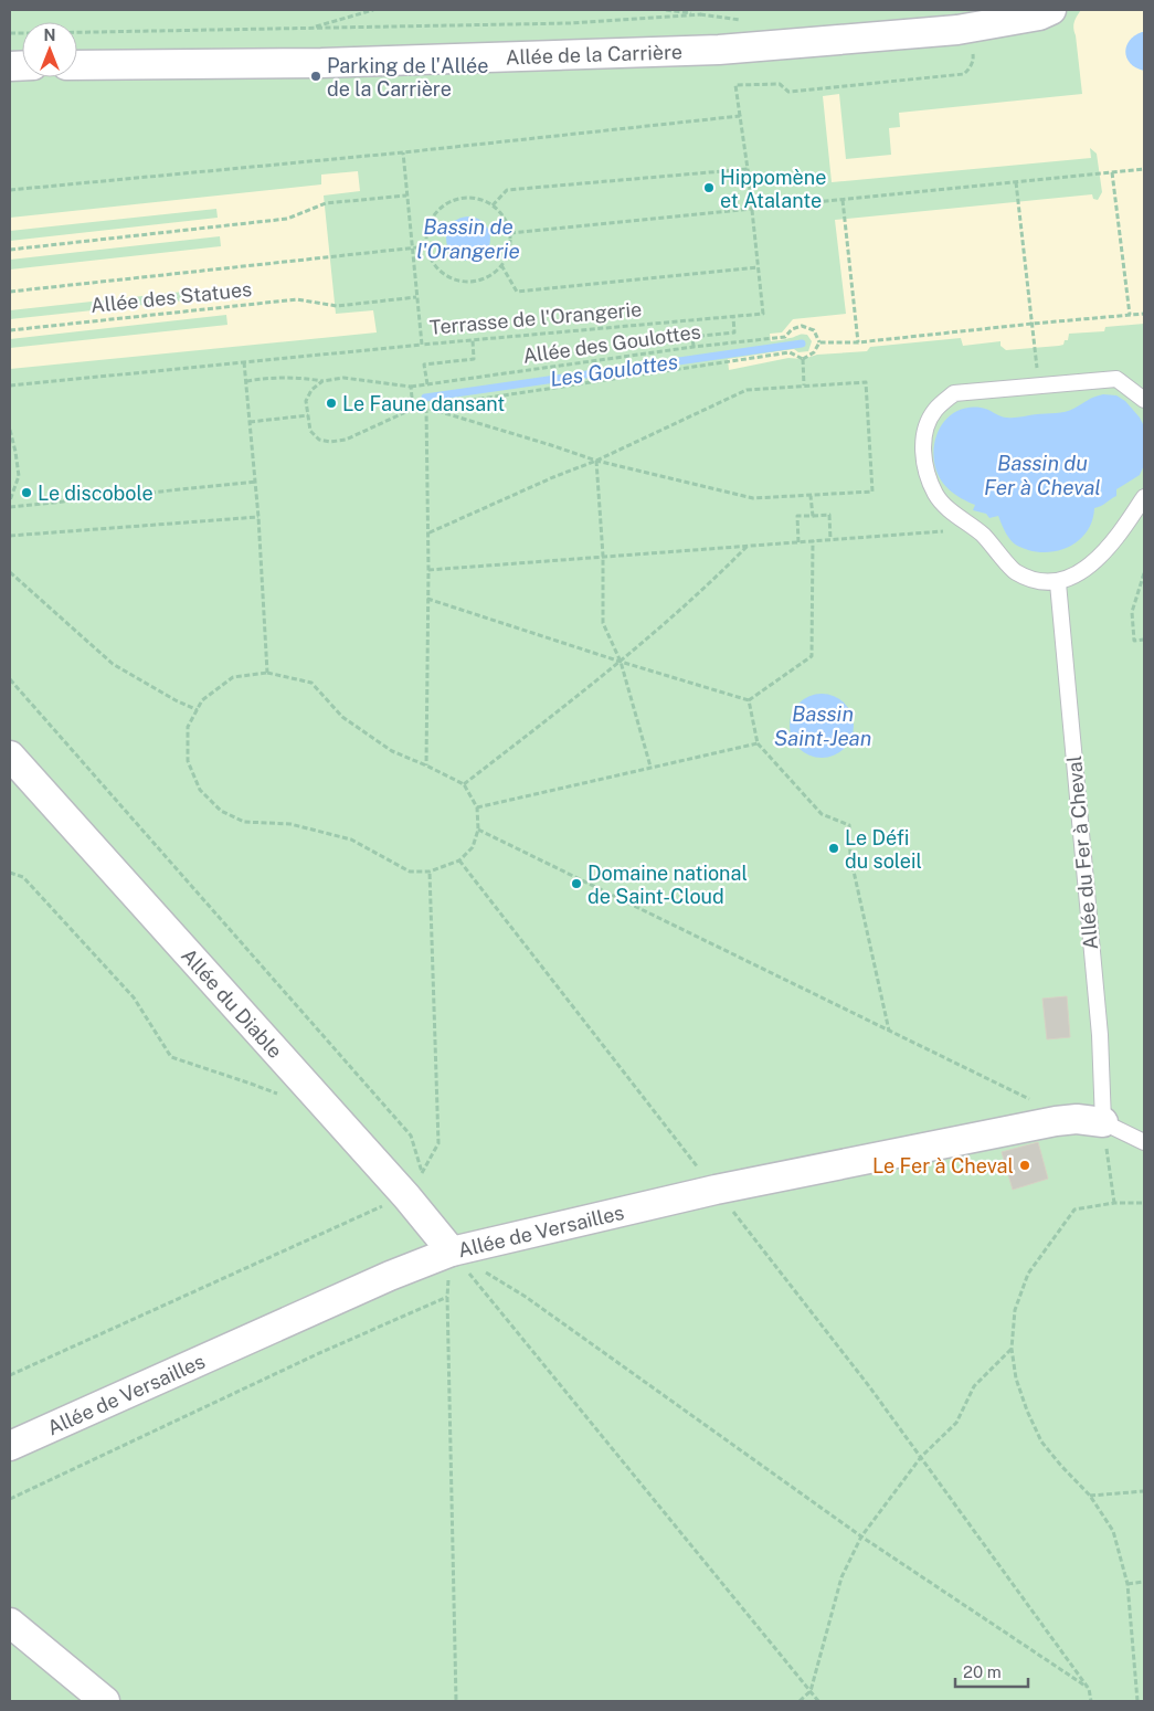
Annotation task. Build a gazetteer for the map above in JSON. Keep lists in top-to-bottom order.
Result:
{
  "streets": {
    "street": ["Allée de la Carrière", "Allée du Diable", "Allée de Versailles"],
    "lane": ["Allée du Fer à Cheval"],
    "path": ["Allée des Statues", "Terrasse de l'Orangerie", "Allée des Goulottes"]
  },
  "crossings": [
    ["Allée de la Carrière", "Terrasse de l'Orangerie"],
    ["Allée des Statues", "Terrasse de l'Orangerie"],
    ["Allée du Fer à Cheval", "Allée de Versailles"],
    ["Allée du Diable", "Allée de Versailles"]
  ],
  "water": [
    "Bassin de l'Orangerie",
    "Les Goulottes",
    "Bassin du Fer à Cheval",
    "Bassin Saint-Jean"
  ],
  "places": [
    "Parking de l'Allée de la Carrière",
    "Hippomène et Atalante",
    "Le Faune dansant",
    "Le discobole",
    "Le Défi du soleil",
    "Domaine national de Saint-Cloud",
    "Le Fer à Cheval"
  ],
  "scale_bar": "20 m",
  "north": "top"
}
